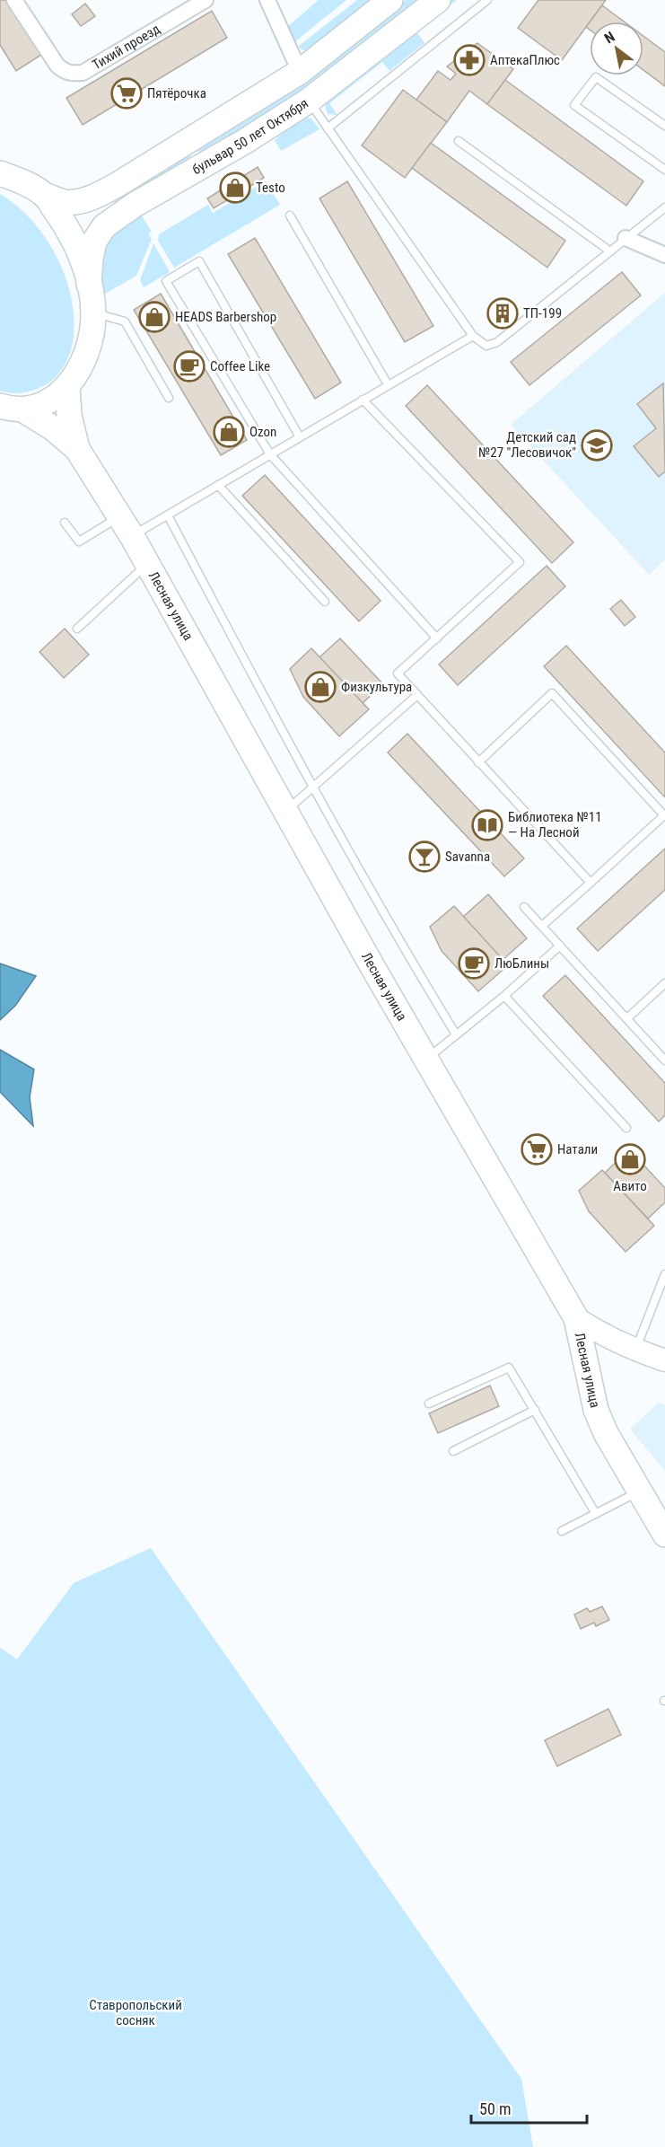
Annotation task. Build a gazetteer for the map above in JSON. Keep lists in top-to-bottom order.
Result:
{
  "streets": {
    "main road": ["бульвар 50 лет Октября", "Лесная улица"],
    "street": ["Тихий проезд"]
  },
  "parks": ["Ставропольский сосняк"],
  "places": {
    "pharmacy": ["АптекаПлюс"],
    "supermarket": ["Пятёрочка", "Натали"],
    "shop": [
      "Testo",
      "HEADS Barbershop",
      "Ozon",
      "Физкультура",
      "Авито"
    ],
    "building": ["ТП-199"],
    "cafe": ["Coffee Like", "ЛюБлины"],
    "school or university": ["Детский сад №27 \"Лесовичок\""],
    "library": ["Библиотека №11 — На Лесной"],
    "bar": ["Savanna"]
  },
  "scale_bar": "50 m",
  "north": "top left"
}
